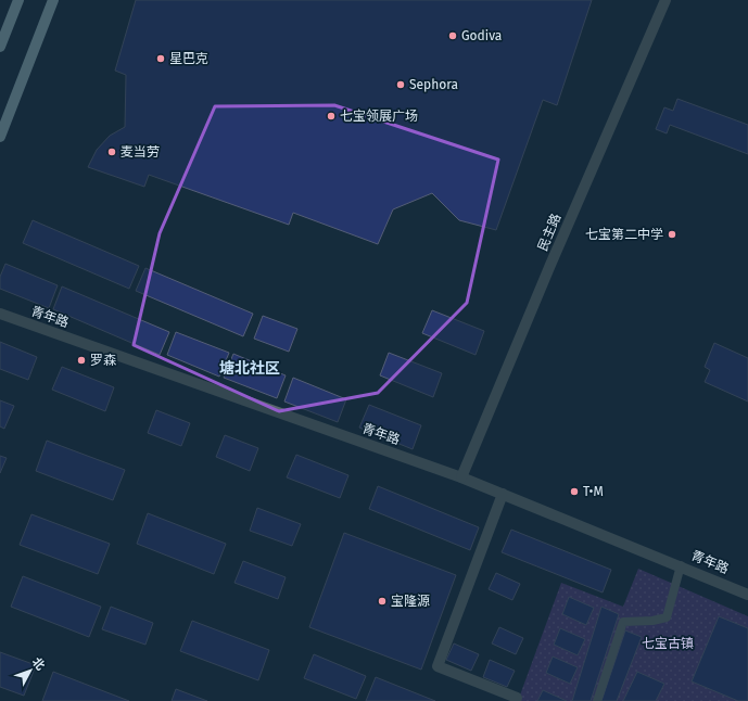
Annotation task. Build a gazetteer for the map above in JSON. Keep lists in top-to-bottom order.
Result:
{
  "streets": {
    "street": ["民主路", "青年路"]
  },
  "crossings": [
    ["民主路", "青年路"]
  ],
  "districts": ["塘北社区"],
  "parks": ["七宝古镇"],
  "places": [
    "Godiva",
    "星巴克",
    "Sephora",
    "七宝领展广场",
    "麦当劳",
    "七宝第二中学",
    "罗森",
    "T•M",
    "宝隆源"
  ],
  "north": "top right"
}
